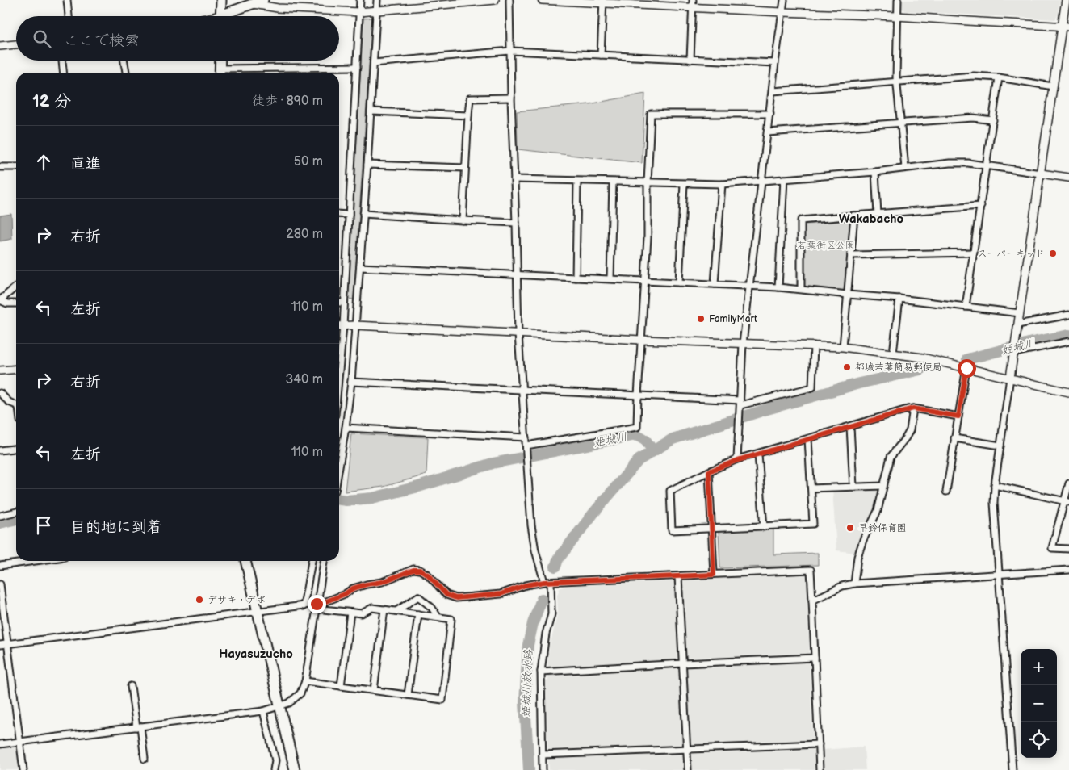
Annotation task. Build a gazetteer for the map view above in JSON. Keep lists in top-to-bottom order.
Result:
{
  "districts": ["Wakabacho", "Hayasuzucho"],
  "water": ["姫城川", "姫城川放水路"],
  "parks": ["若葉街区公園"],
  "places": [
    "スーパーキッド",
    "FamilyMart",
    "都城若葉簡易郵便局",
    "早鈴保育園",
    "デサキ・デポ"
  ],
  "page": {
    "search": "ここで検索",
    "heading": ["12 分", "徒歩 · 890 m"],
    "list": [
      ["直進", "50 m"],
      ["右折", "280 m"],
      ["左折", "110 m"],
      ["右折", "340 m"],
      ["左折", "110 m"],
      "目的地に到着"
    ],
    "map_buttons": ["+", "−"]
  }
}
